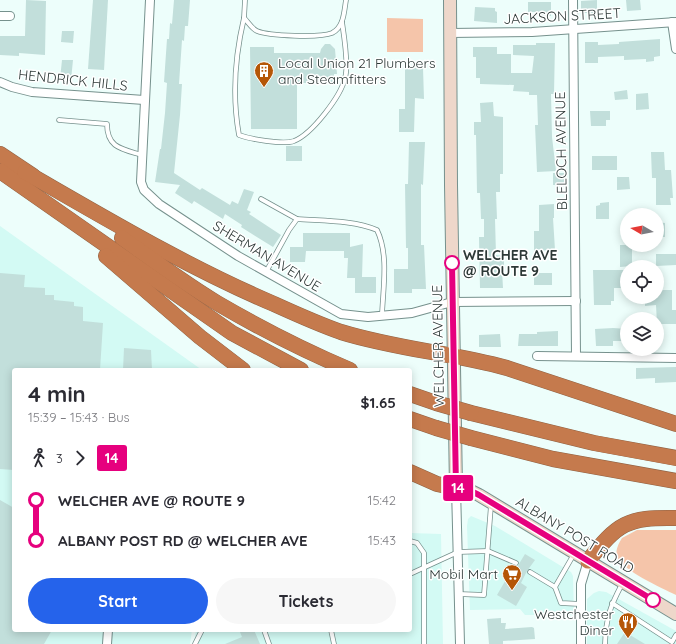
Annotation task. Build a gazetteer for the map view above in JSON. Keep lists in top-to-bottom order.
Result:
{
  "streets": {
    "street": [
      "JACKSON STREET",
      "HENDRICK HILLS",
      "BLELOCH AVENUE",
      "SHERMAN AVENUE",
      "WELCHER AVENUE",
      "ALBANY POST ROAD"
    ]
  },
  "crossings": [
    ["JACKSON STREET", "BLELOCH AVENUE"],
    ["JACKSON STREET", "WELCHER AVENUE"],
    ["HENDRICK HILLS", "SHERMAN AVENUE"],
    ["BLELOCH AVENUE", "SHERMAN AVENUE"],
    ["SHERMAN AVENUE", "WELCHER AVENUE"],
    ["WELCHER AVENUE", "ALBANY POST ROAD"]
  ],
  "places": {
    "building": ["Local Union 21 Plumbers and Steamfitters"],
    "other": ["WELCHER AVE @ ROUTE 9"],
    "supermarket": ["Mobil Mart"],
    "restaurant": ["Westchester Diner"]
  },
  "lines": ["bus line 14"],
  "north": "left",
  "page": {
    "on_map": "14",
    "heading": ["4 min", "15:39 – 15:43 · Bus", "$1.65"],
    "legs": ["3", "14"],
    "list": [
      {
        "name": "WELCHER AVE @ ROUTE 9",
        "value": "15:42"
      },
      {
        "name": "ALBANY POST RD @ WELCHER AVE",
        "value": "15:43"
      }
    ],
    "buttons": ["Start", "Tickets"]
  }
}
